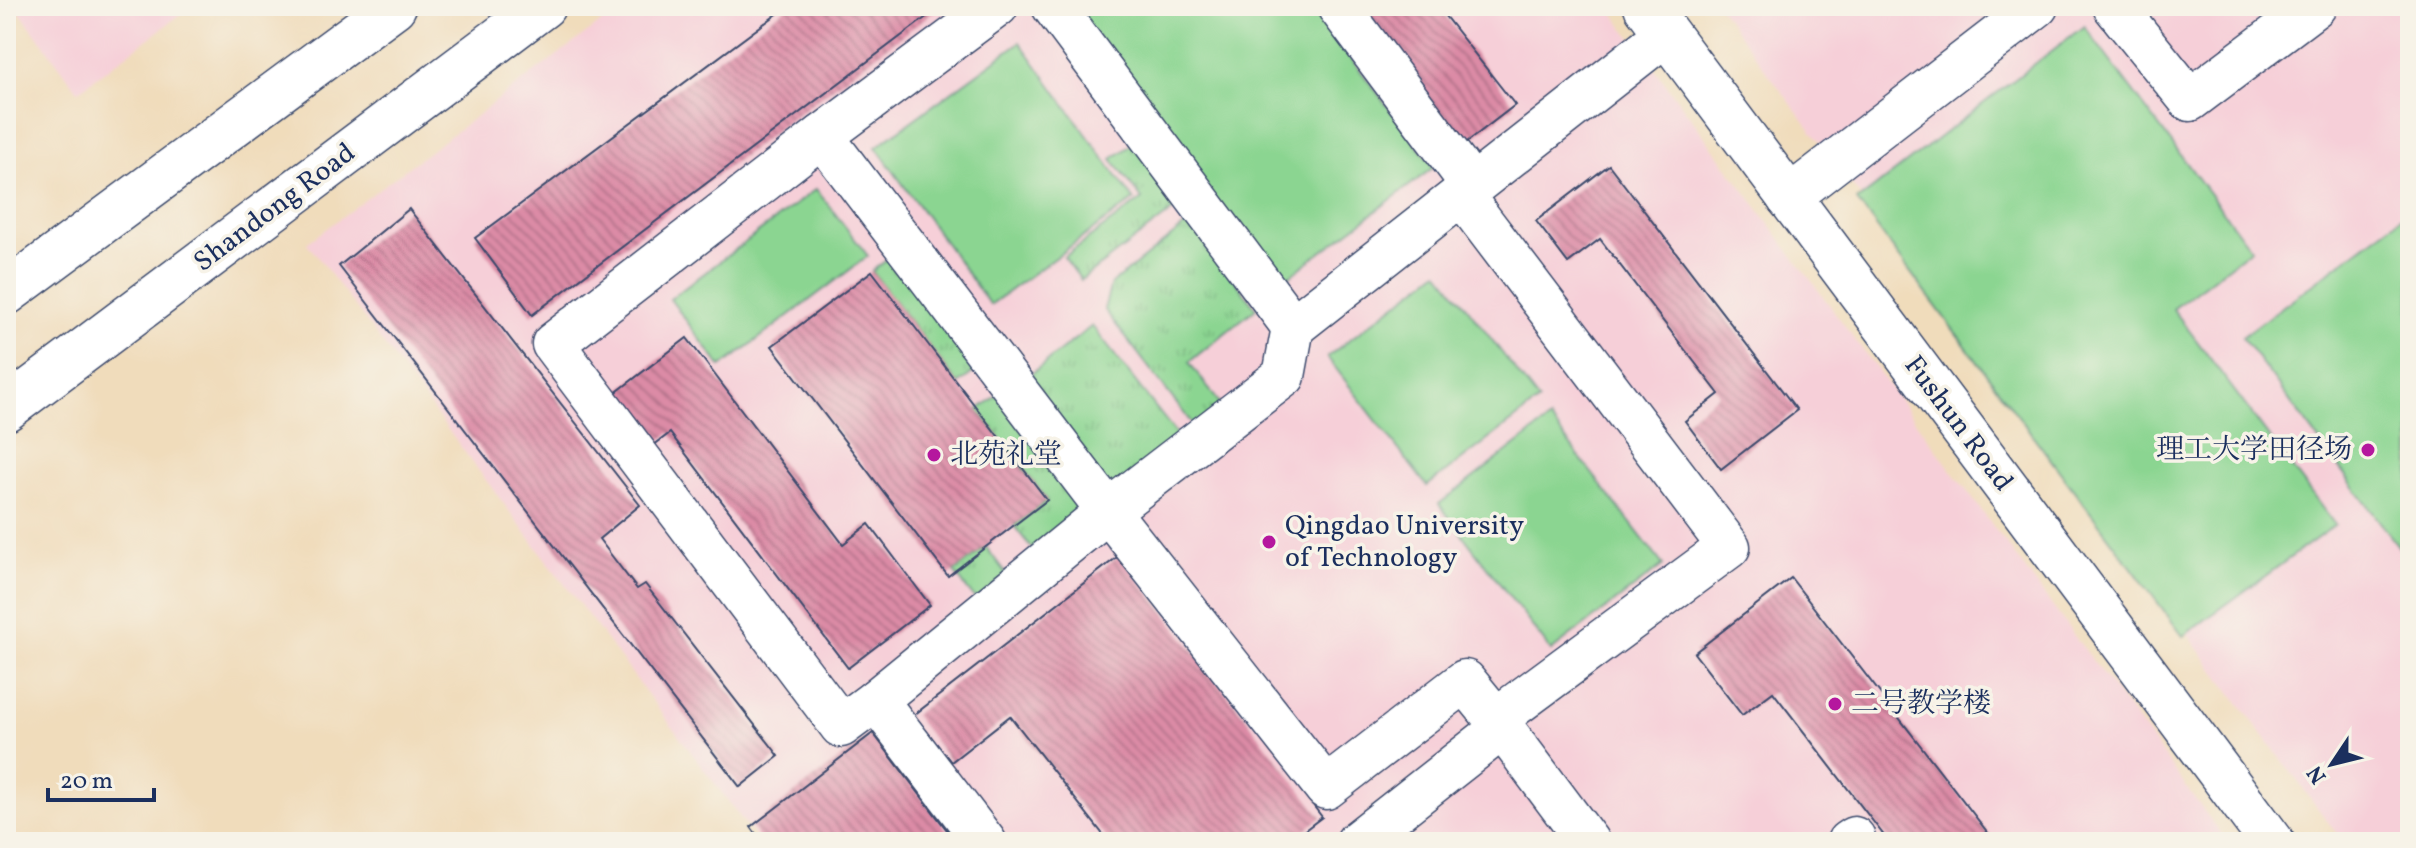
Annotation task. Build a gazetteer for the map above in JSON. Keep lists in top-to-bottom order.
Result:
{
  "streets": {
    "main road": ["Shandong Road", "Fushun Road"]
  },
  "places": [
    "理工大学田径场",
    "北苑礼堂",
    "Qingdao University of Technology",
    "二号教学楼"
  ],
  "scale_bar": "20 m",
  "north": "bottom left"
}
